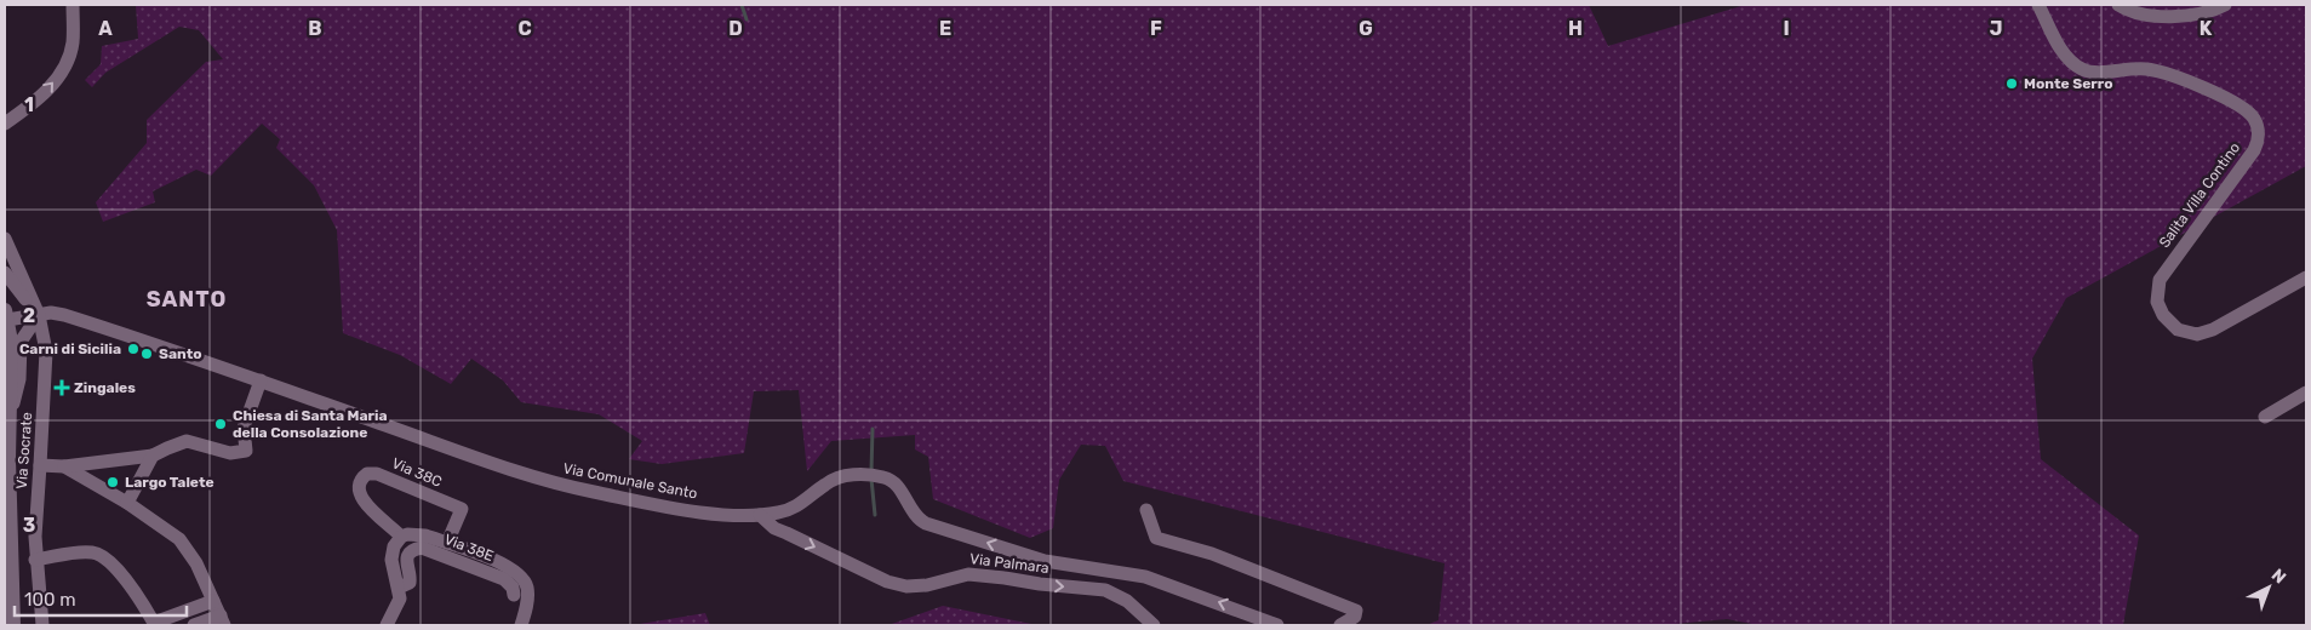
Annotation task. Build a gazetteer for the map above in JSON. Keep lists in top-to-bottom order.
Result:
{
  "streets": {
    "street": [
      "Salita Villa Contino",
      "Via Socrate",
      "Via 38C",
      "Via Comunale Santo",
      "Via 38E",
      "Via Palmara"
    ]
  },
  "crossings": [
    ["Via Socrate", "Via Comunale Santo"],
    ["Via Comunale Santo", "Via Palmara"]
  ],
  "one_way": ["Via Comunale Santo", "Via Palmara"],
  "districts": ["SANTO"],
  "places": {
    "other": [
      "Monte Serro",
      "Carni di Sicilia",
      "Santo",
      "Chiesa di Santa Maria della Consolazione",
      "Largo Talete"
    ],
    "health": ["Zingales"]
  },
  "scale_bar": "100 m",
  "north": "top right",
  "grid": {
    "columns": [
      "A",
      "B",
      "C",
      "D",
      "E",
      "F",
      "G",
      "H",
      "I",
      "J",
      "K"
    ],
    "rows": ["1", "2", "3"]
  }
}
